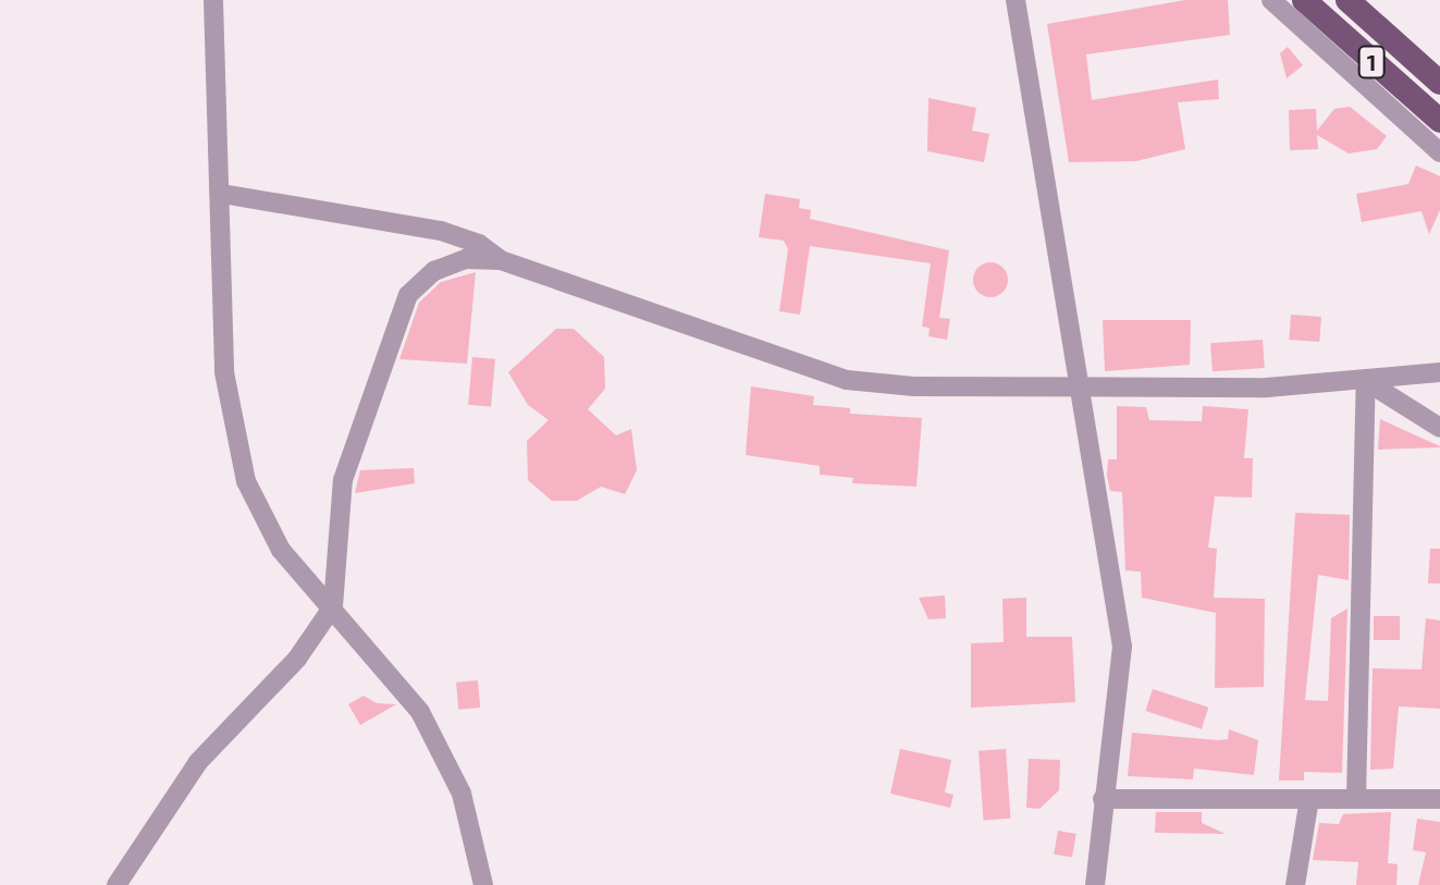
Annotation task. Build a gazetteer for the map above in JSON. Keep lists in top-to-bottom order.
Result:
{
  "streets": {
    "main road": ["1"]
  }
}
